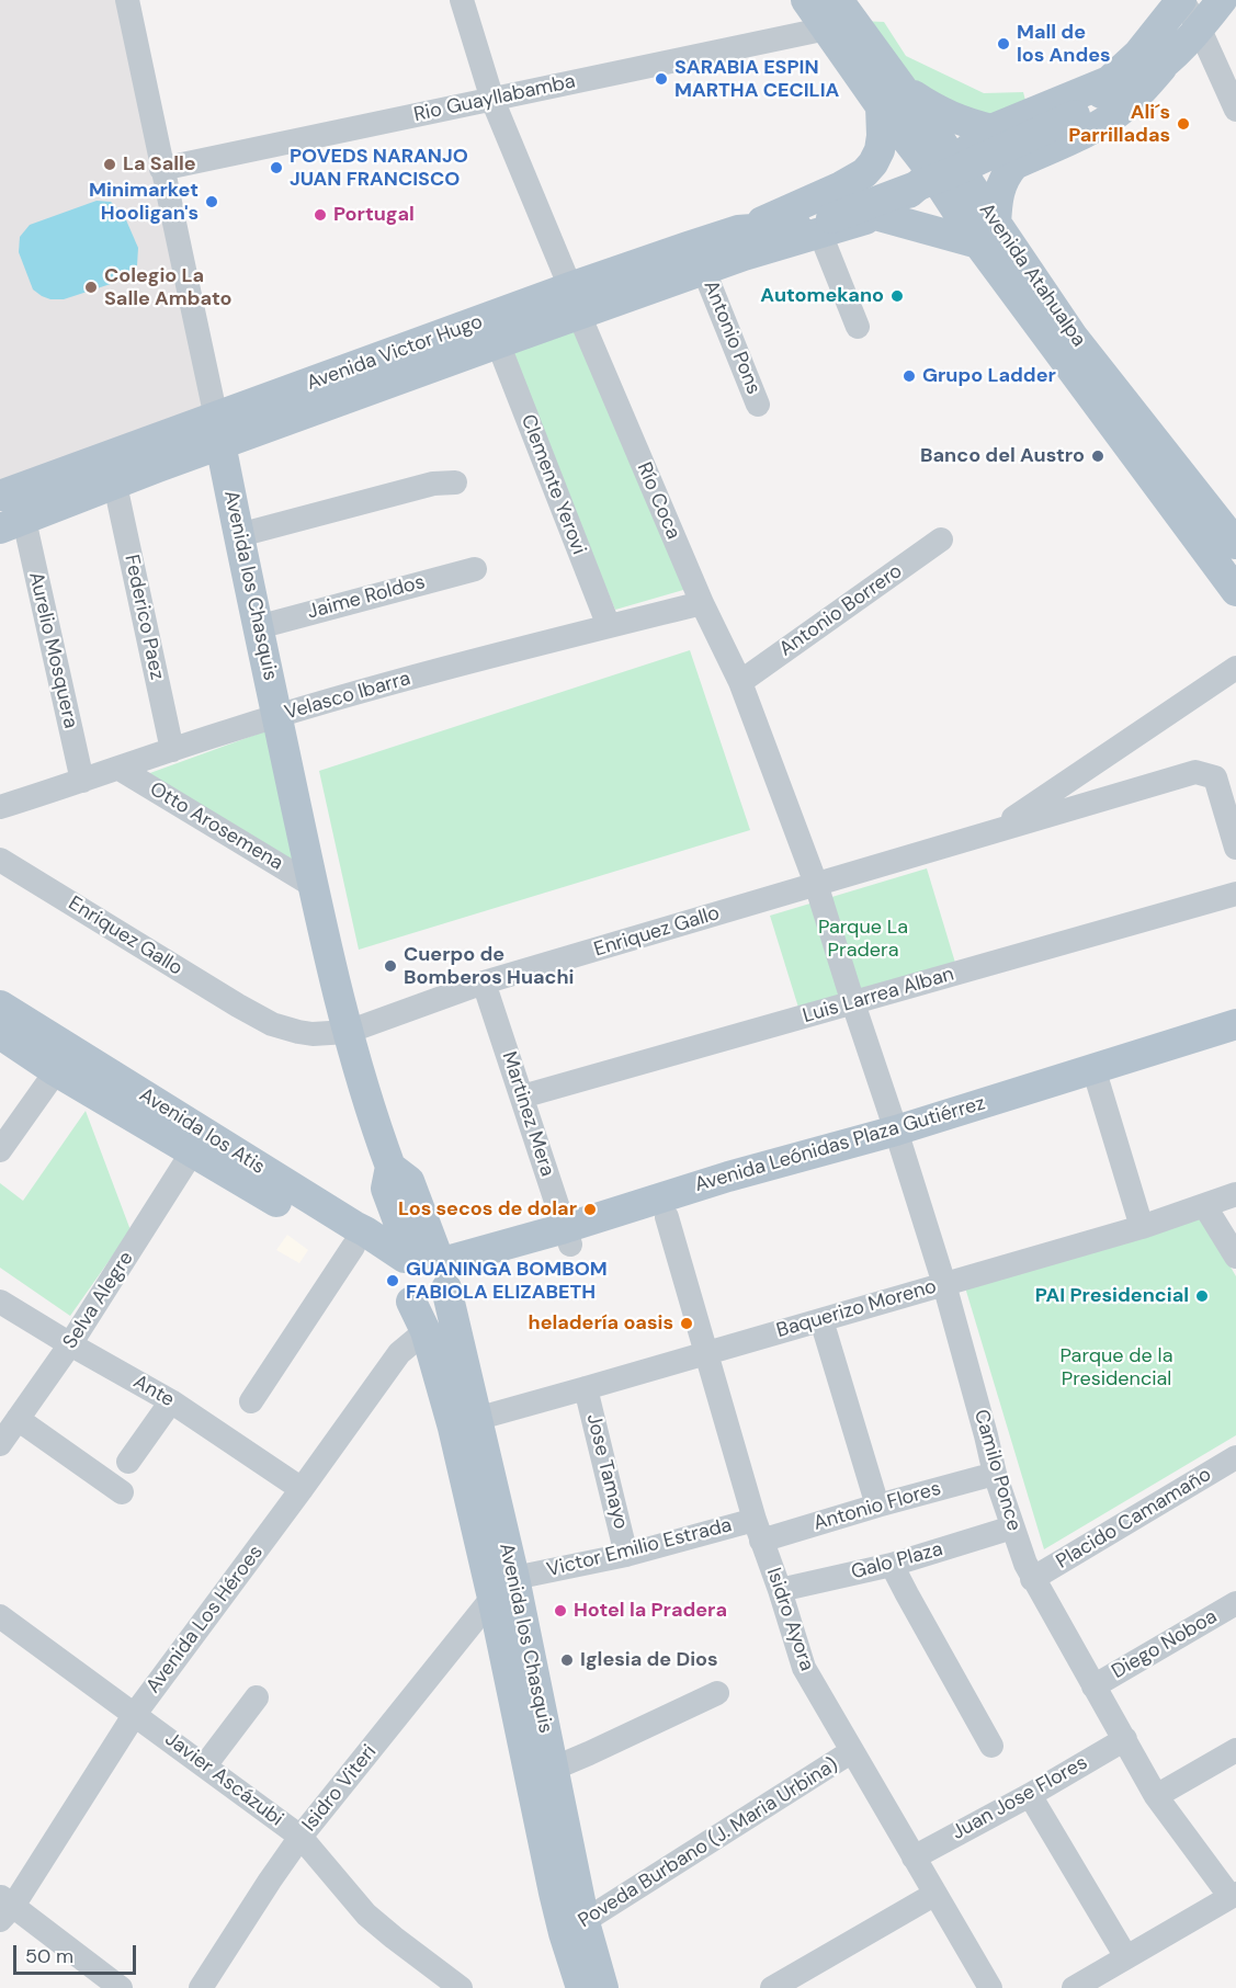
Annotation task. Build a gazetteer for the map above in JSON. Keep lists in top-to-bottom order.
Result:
{
  "streets": {
    "main road": [
      "Avenida Atahualpa",
      "Avenida Victor Hugo",
      "Avenida los Chasquis",
      "Avenida los Atis",
      "Avenida Leónidas Plaza Gutiérrez"
    ],
    "street": [
      "Rio Guayllabamba",
      "Antonio Pons",
      "Clemente Yerovi",
      "Río Coca",
      "Jaime Roldos",
      "Antonio Borrero",
      "Federico Paez",
      "Aurelio Mosquera",
      "Velasco Ibarra",
      "Otto Arosemena",
      "Enriquez Gallo",
      "Luis Larrea Alban",
      "Martinez Mera",
      "Selva Alegre",
      "Baquerizo Moreno",
      "Ante",
      "Camilo Ponce",
      "Jose Tamayo",
      "Antonio Flores",
      "Placido Camamaño",
      "Victor Emilio Estrada",
      "Galo Plaza",
      "Avenida Los Héroes",
      "Isidro Ayora",
      "Diego Noboa",
      "Javier Ascázubi",
      "Isidro Viteri",
      "Juan Jose Flores",
      "Poveda Burbano (J. Maria Urbina)"
    ]
  },
  "crossings": [
    ["Rio Guayllabamba", "Avenida Atahualpa"],
    ["Rio Guayllabamba", "Río Coca"],
    ["Rio Guayllabamba", "Avenida los Chasquis"],
    ["Avenida Atahualpa", "Avenida Victor Hugo"],
    ["Antonio Pons", "Avenida Victor Hugo"],
    ["Avenida Victor Hugo", "Clemente Yerovi"],
    ["Avenida Victor Hugo", "Río Coca"],
    ["Avenida Victor Hugo", "Avenida los Chasquis"],
    ["Avenida Victor Hugo", "Federico Paez"],
    ["Avenida Victor Hugo", "Aurelio Mosquera"],
    ["Clemente Yerovi", "Velasco Ibarra"],
    ["Río Coca", "Antonio Borrero"],
    ["Río Coca", "Velasco Ibarra"],
    ["Río Coca", "Enriquez Gallo"],
    ["Río Coca", "Luis Larrea Alban"],
    ["Río Coca", "Camilo Ponce"],
    ["Avenida los Chasquis", "Jaime Roldos"],
    ["Avenida los Chasquis", "Velasco Ibarra"],
    ["Avenida los Chasquis", "Otto Arosemena"],
    ["Avenida los Chasquis", "Enriquez Gallo"],
    ["Avenida los Chasquis", "Avenida los Atis"],
    ["Avenida los Chasquis", "Avenida Leónidas Plaza Gutiérrez"],
    ["Avenida los Chasquis", "Baquerizo Moreno"],
    ["Avenida los Chasquis", "Victor Emilio Estrada"],
    ["Avenida los Chasquis", "Avenida Los Héroes"],
    ["Avenida los Chasquis", "Isidro Viteri"],
    ["Avenida los Chasquis", "Poveda Burbano (J. Maria Urbina)"],
    ["Federico Paez", "Velasco Ibarra"],
    ["Aurelio Mosquera", "Velasco Ibarra"],
    ["Velasco Ibarra", "Otto Arosemena"],
    ["Enriquez Gallo", "Martinez Mera"],
    ["Luis Larrea Alban", "Martinez Mera"],
    ["Luis Larrea Alban", "Camilo Ponce"],
    ["Martinez Mera", "Avenida Leónidas Plaza Gutiérrez"],
    ["Avenida los Atis", "Avenida Leónidas Plaza Gutiérrez"],
    ["Avenida los Atis", "Selva Alegre"],
    ["Avenida Leónidas Plaza Gutiérrez", "Camilo Ponce"],
    ["Avenida Leónidas Plaza Gutiérrez", "Isidro Ayora"],
    ["Selva Alegre", "Ante"],
    ["Baquerizo Moreno", "Camilo Ponce"],
    ["Baquerizo Moreno", "Jose Tamayo"],
    ["Baquerizo Moreno", "Isidro Ayora"],
    ["Ante", "Avenida Los Héroes"],
    ["Camilo Ponce", "Antonio Flores"],
    ["Camilo Ponce", "Placido Camamaño"],
    ["Camilo Ponce", "Galo Plaza"],
    ["Camilo Ponce", "Diego Noboa"],
    ["Camilo Ponce", "Juan Jose Flores"],
    ["Jose Tamayo", "Victor Emilio Estrada"],
    ["Antonio Flores", "Victor Emilio Estrada"],
    ["Antonio Flores", "Isidro Ayora"],
    ["Victor Emilio Estrada", "Isidro Ayora"],
    ["Victor Emilio Estrada", "Isidro Viteri"],
    ["Galo Plaza", "Isidro Ayora"],
    ["Avenida Los Héroes", "Javier Ascázubi"],
    ["Isidro Ayora", "Juan Jose Flores"],
    ["Isidro Ayora", "Poveda Burbano (J. Maria Urbina)"],
    ["Javier Ascázubi", "Isidro Viteri"]
  ],
  "parks": ["Parque La Pradera", "Parque de la Presidencial"],
  "places": [
    "Mall de los Andes",
    "SARABIA ESPIN MARTHA CECILIA",
    "Ali´s Parrilladas",
    "La Salle",
    "POVEDS NARANJO JUAN FRANCISCO",
    "Minimarket Hooligan's",
    "Portugal",
    "Colegio La Salle Ambato",
    "Automekano",
    "Grupo Ladder",
    "Banco del Austro",
    "Cuerpo de Bomberos Huachi",
    "Los secos de dolar",
    "GUANINGA BOMBOM FABIOLA ELIZABETH",
    "PAI Presidencial",
    "heladería oasis",
    "Hotel la Pradera",
    "Iglesia de Dios"
  ],
  "scale_bar": "50 m"
}
